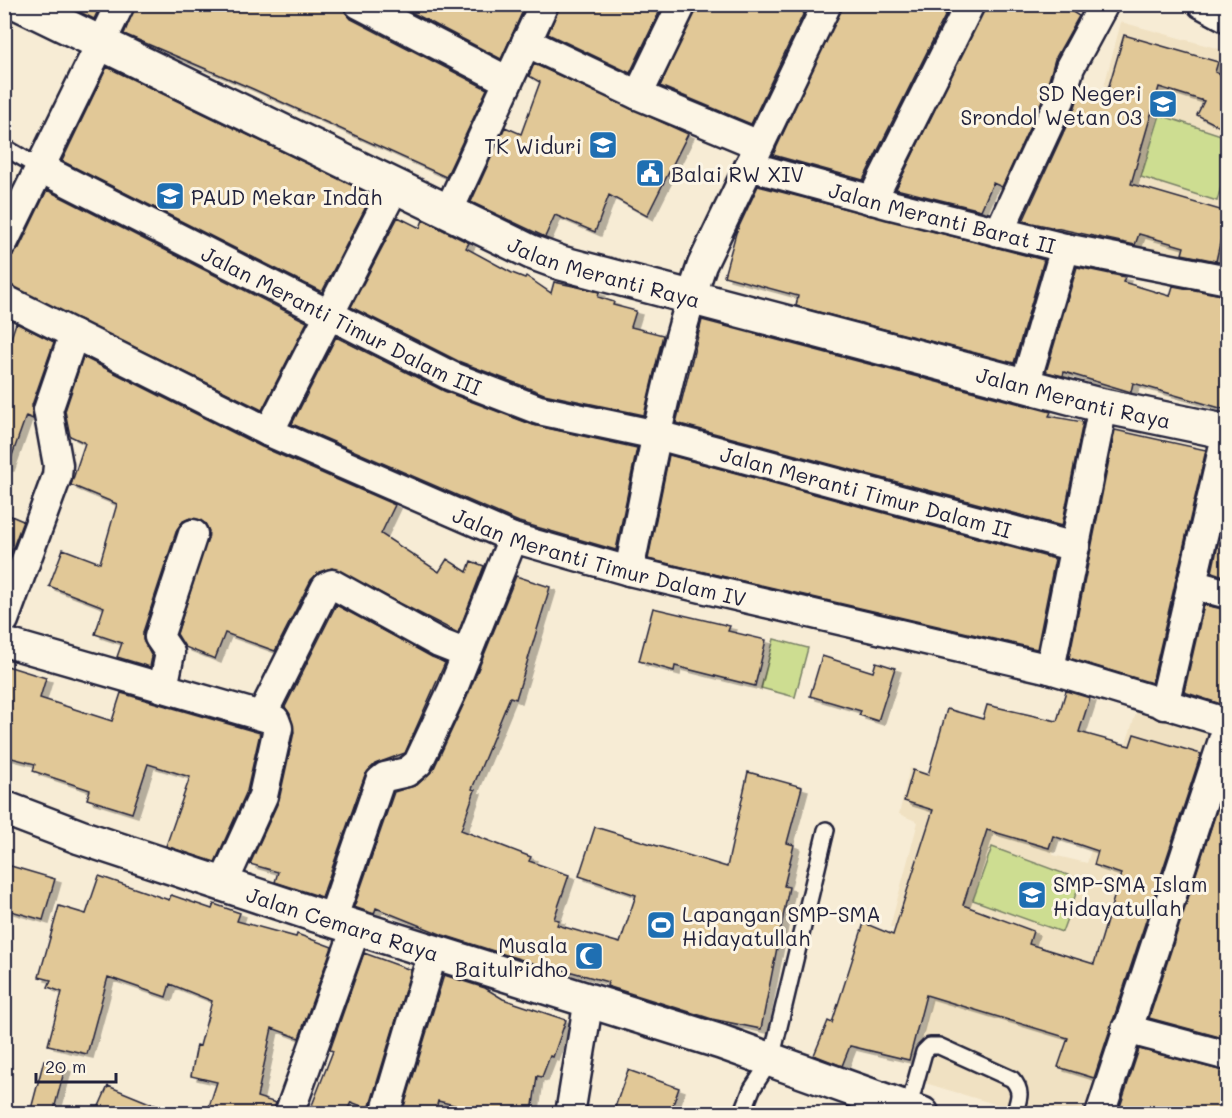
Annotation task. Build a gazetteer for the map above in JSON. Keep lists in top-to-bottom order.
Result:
{
  "streets": {
    "street": [
      "Jalan Meranti Barat II",
      "Jalan Meranti Raya",
      "Jalan Meranti Timur Dalam III",
      "Jalan Meranti Timur Dalam II",
      "Jalan Meranti Timur Dalam IV",
      "Jalan Cemara Raya"
    ]
  },
  "crossings": [
    ["Jalan Meranti Barat II", "Jalan Meranti Raya"],
    ["Jalan Meranti Timur Dalam III", "Jalan Meranti Timur Dalam II"]
  ],
  "places": {
    "school or university": [
      "SD Negeri Srondol Wetan 03",
      "TK Widuri",
      "PAUD Mekar Indah",
      "SMP-SMA Islam Hidayatullah"
    ],
    "public building": ["Balai RW XIV"],
    "sports": ["Lapangan SMP-SMA Hidayatullah"],
    "mosque": ["Musala Baitulridho"]
  },
  "scale_bar": "20 m"
}
